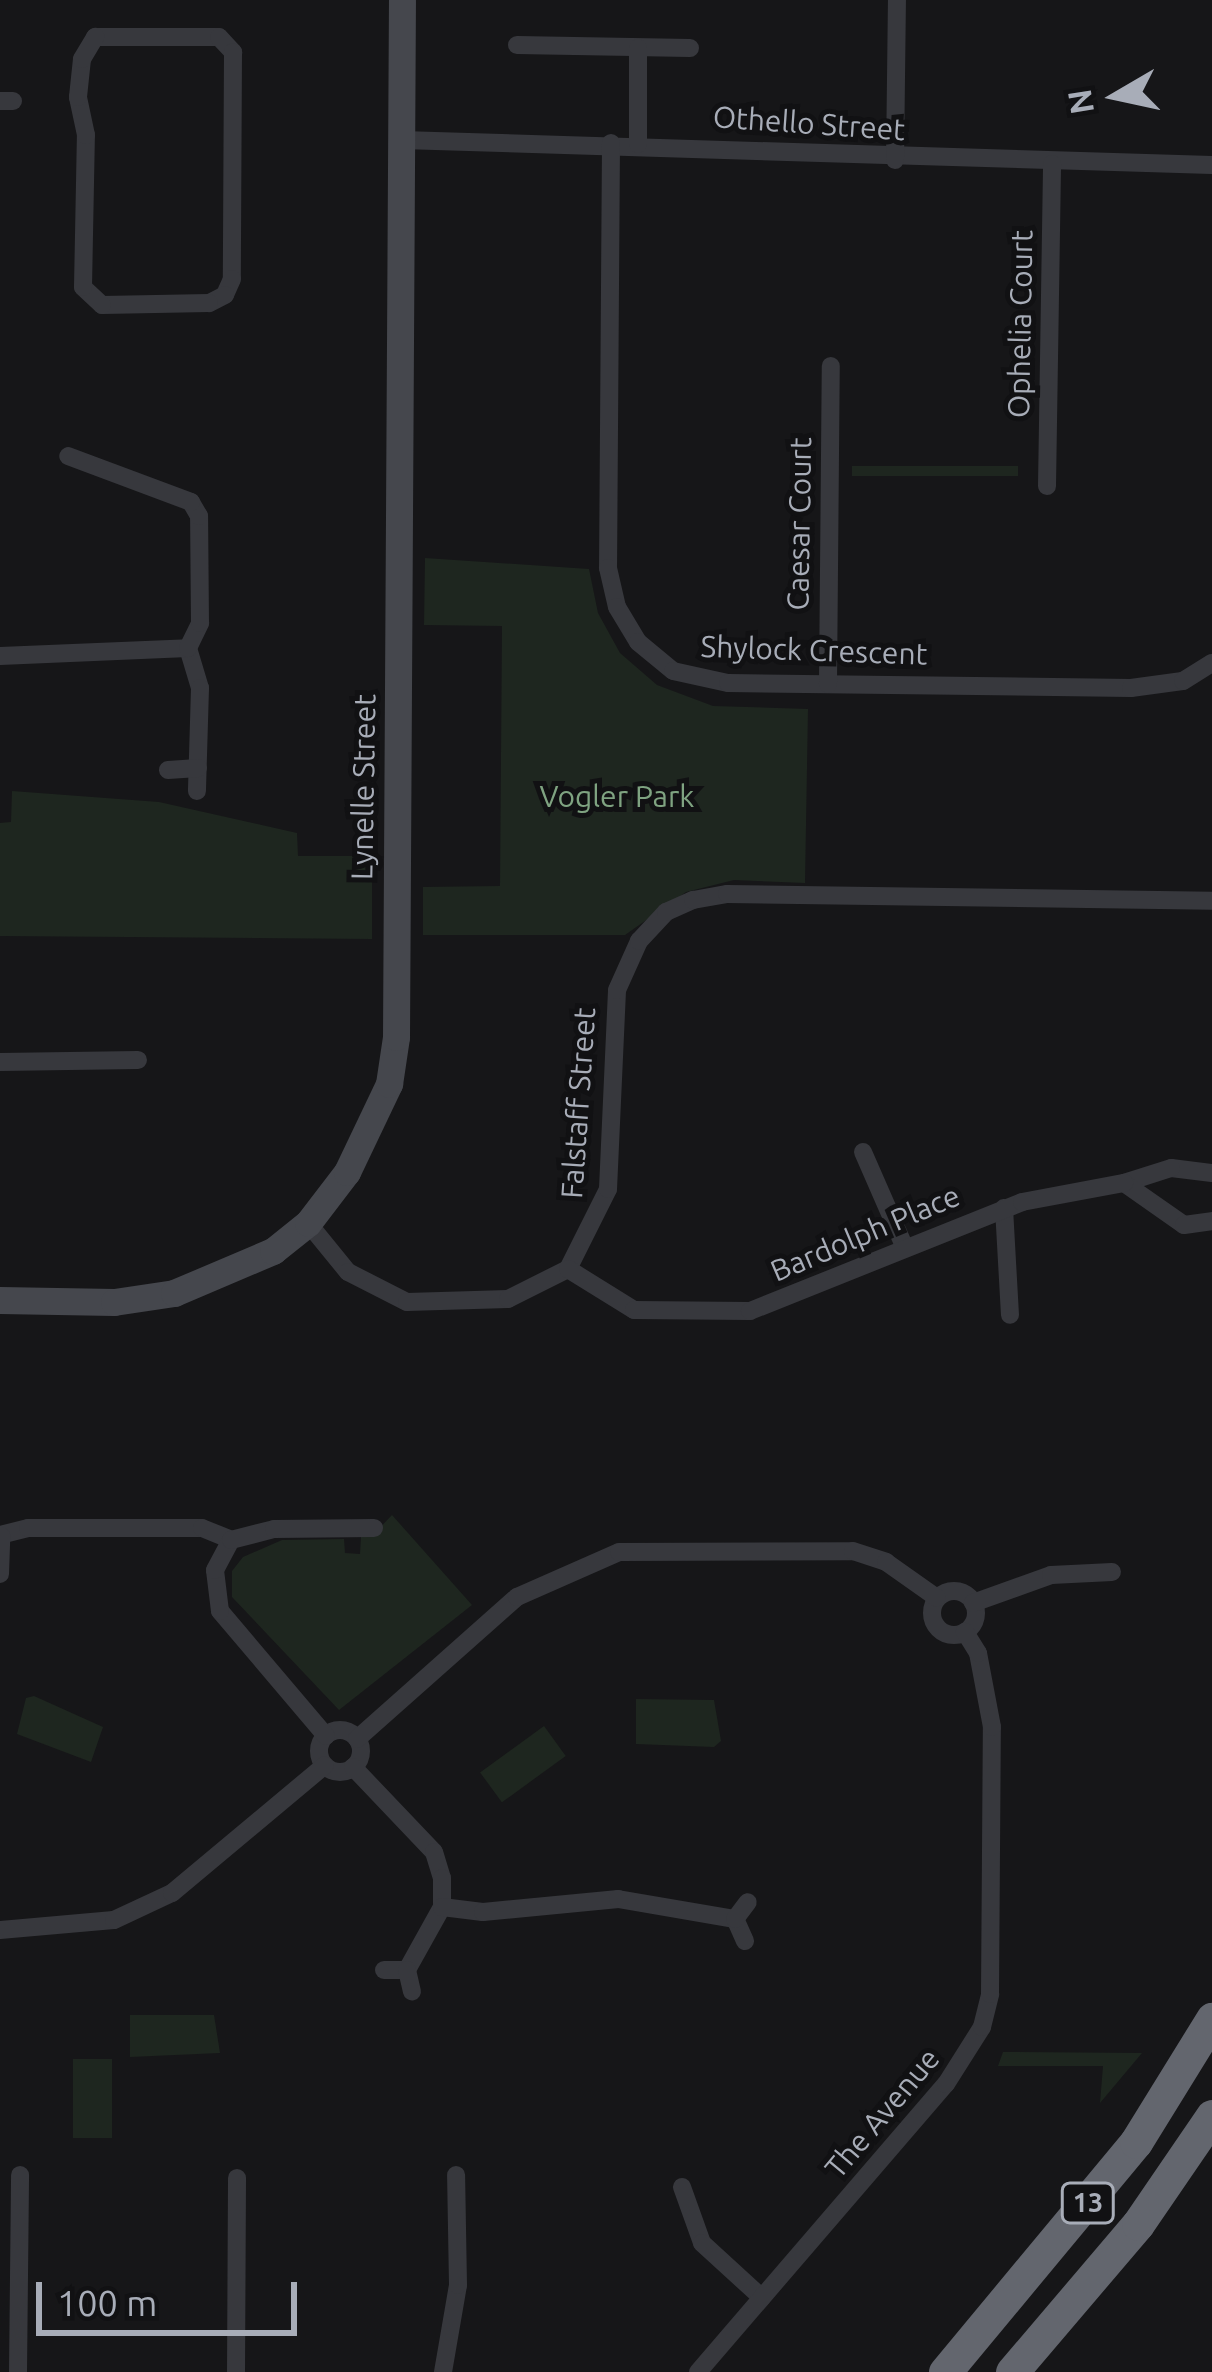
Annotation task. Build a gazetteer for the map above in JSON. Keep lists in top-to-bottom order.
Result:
{
  "streets": {
    "highway": ["13"],
    "street": [
      "Othello Street",
      "Ophelia Court",
      "Caesar Court",
      "Shylock Crescent",
      "Lynelle Street",
      "Falstaff Street",
      "Bardolph Place",
      "The Avenue"
    ]
  },
  "crossings": [
    ["Othello Street", "Ophelia Court"],
    ["Othello Street", "Shylock Crescent"],
    ["Othello Street", "Lynelle Street"],
    ["Caesar Court", "Shylock Crescent"],
    ["Falstaff Street", "Bardolph Place"]
  ],
  "parks": ["Vogler Park"],
  "scale_bar": "100 m",
  "north": "left"
}
